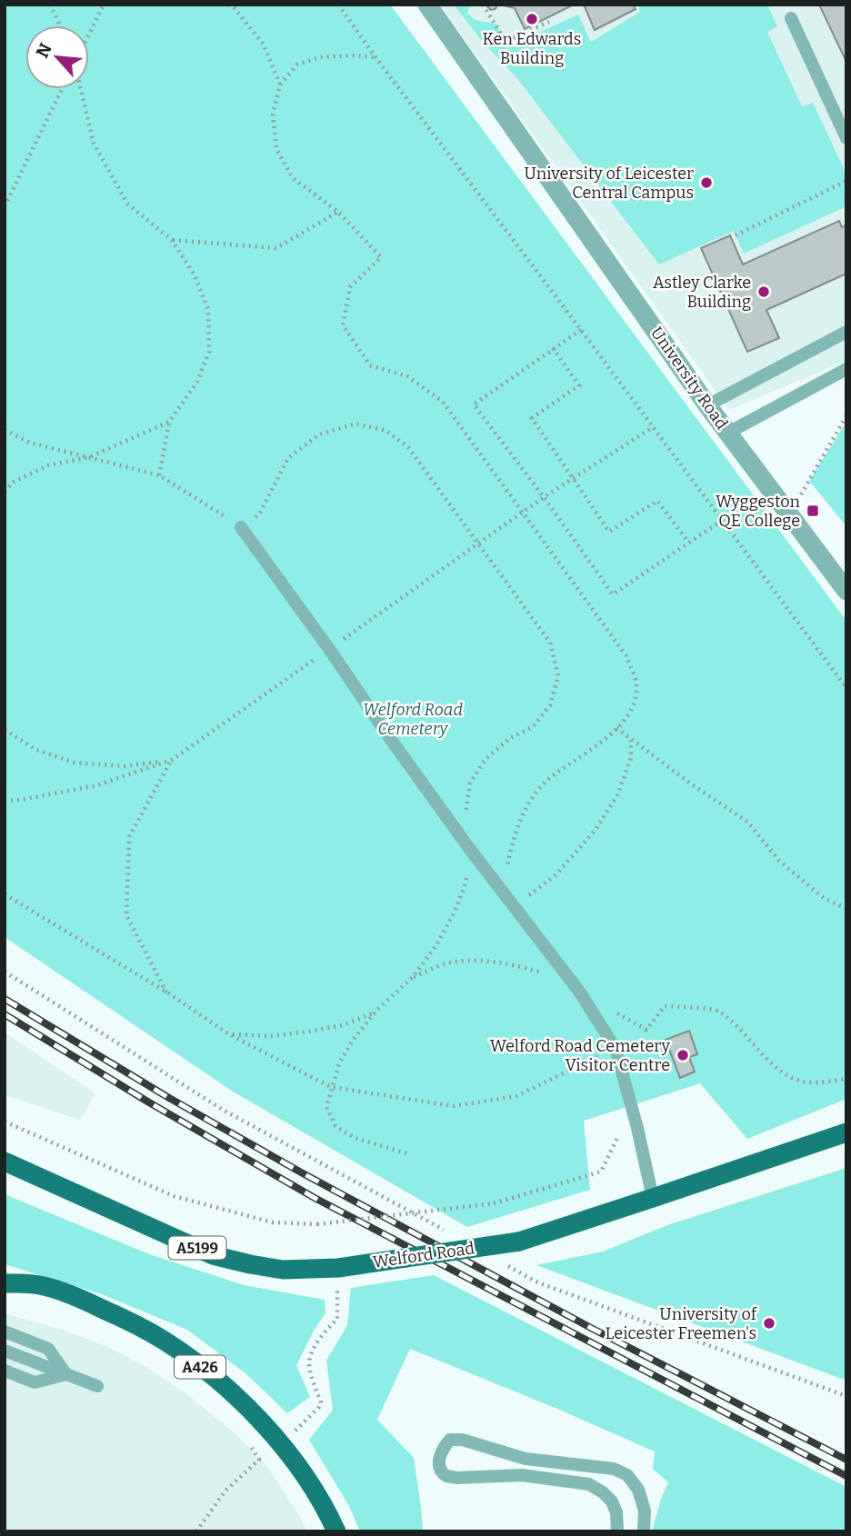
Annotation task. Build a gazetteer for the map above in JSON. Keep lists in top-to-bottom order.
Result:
{
  "streets": {
    "main road": ["A5199", "Welford Road", "A426"],
    "street": ["University Road"]
  },
  "parks": ["Welford Road Cemetery"],
  "places": {
    "other": [
      "Ken Edwards Building",
      "University of Leicester Central Campus",
      "Astley Clarke Building",
      "Welford Road Cemetery Visitor Centre",
      "University of Leicester Freemen's"
    ],
    "transit": ["Wyggeston QE College"]
  },
  "north": "top left"
}
